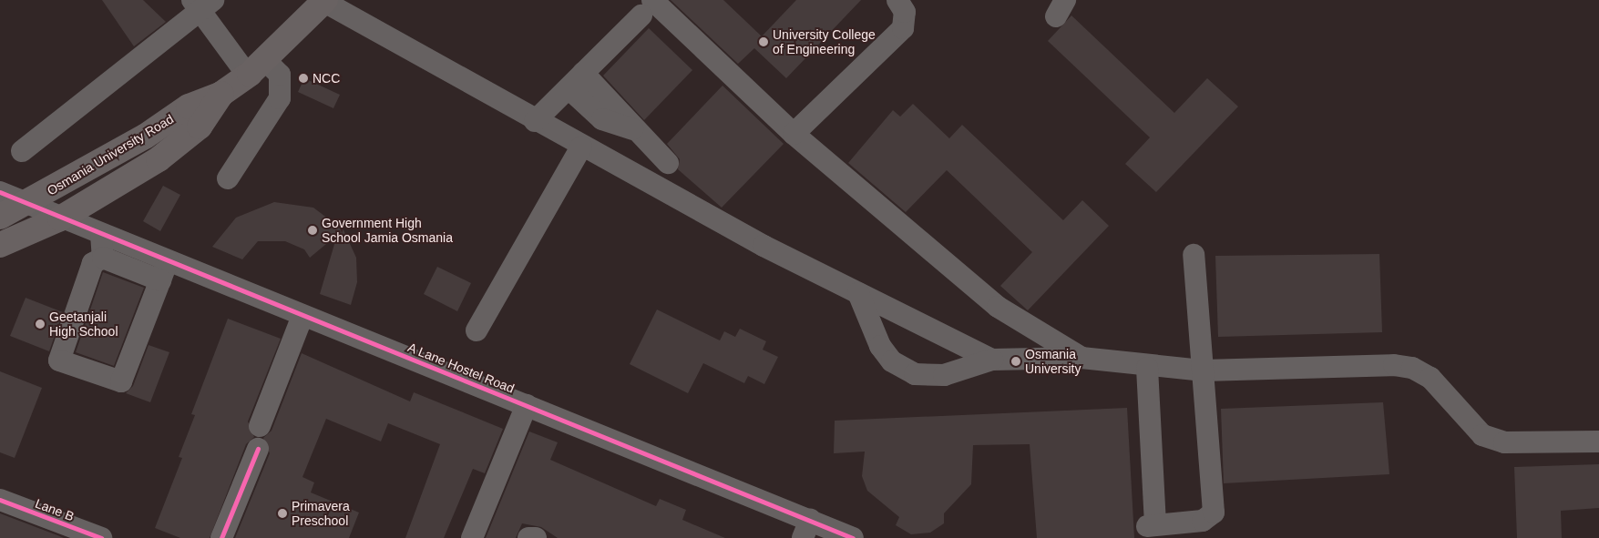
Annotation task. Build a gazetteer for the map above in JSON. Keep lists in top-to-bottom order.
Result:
{
  "streets": {
    "main road": ["Osmania University Road"],
    "street": ["A Lane Hostel Road", "Lane B"]
  },
  "crossings": [
    ["Osmania University Road", "A Lane Hostel Road"]
  ],
  "places": [
    "University College of Engineering",
    "NCC",
    "Government High School Jamia Osmania",
    "Geetanjali High School",
    "Osmania University",
    "Primavera Preschool"
  ]
}
